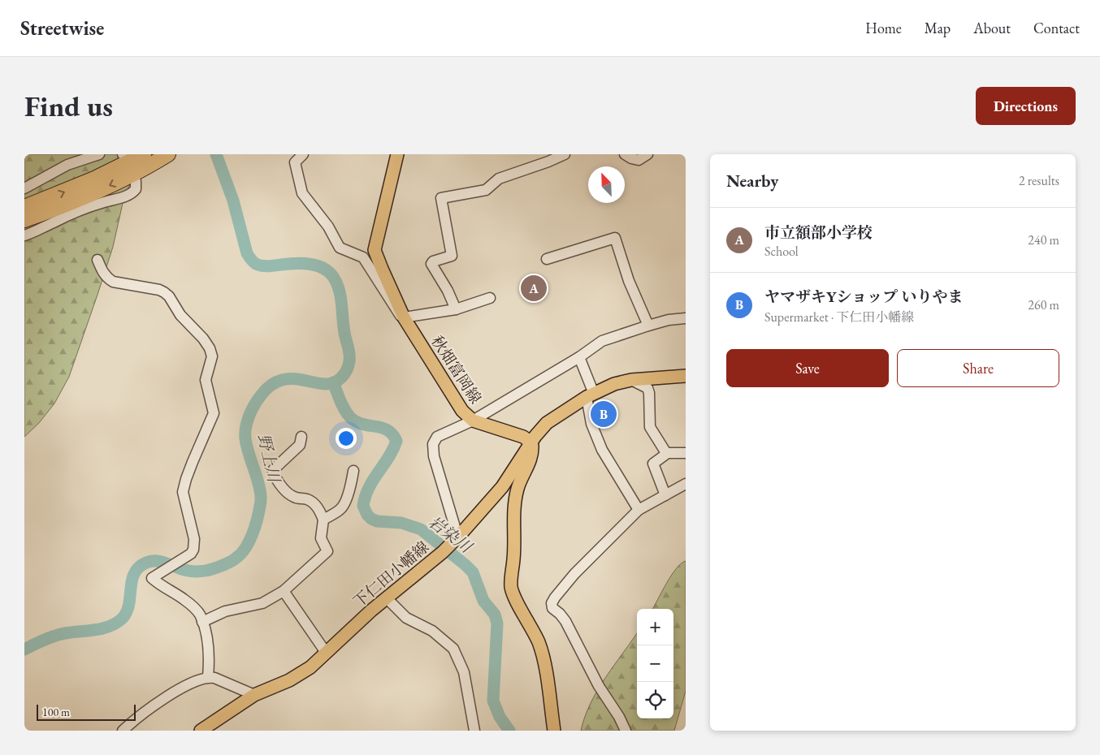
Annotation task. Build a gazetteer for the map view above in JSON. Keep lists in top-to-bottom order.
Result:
{
  "streets": {
    "main road": ["秋畑富岡線", "下仁田小幡線"]
  },
  "crossings": [
    ["秋畑富岡線", "下仁田小幡線"]
  ],
  "water": ["野上川", "岩染川"],
  "scale_bar": "100 m",
  "north": "top left",
  "page": {
    "header": "Streetwise",
    "nav": [
      "Home",
      "Map",
      "About",
      "Contact"
    ],
    "buttons": [
      "Directions",
      ["Save", "Share"]
    ],
    "title": "Find us",
    "heading": ["Nearby", "2 results"],
    "list": [
      {
        "mark": "A",
        "name": "市立額部小学校",
        "note": "School",
        "value": "240 m"
      },
      {
        "mark": "B",
        "name": "ヤマザキYショップ いりやま",
        "note": "Supermarket · 下仁田小幡線",
        "value": "260 m"
      }
    ],
    "pins": ["A", "B"],
    "map_buttons": ["+", "−"],
    "scale": "100 m"
  }
}
